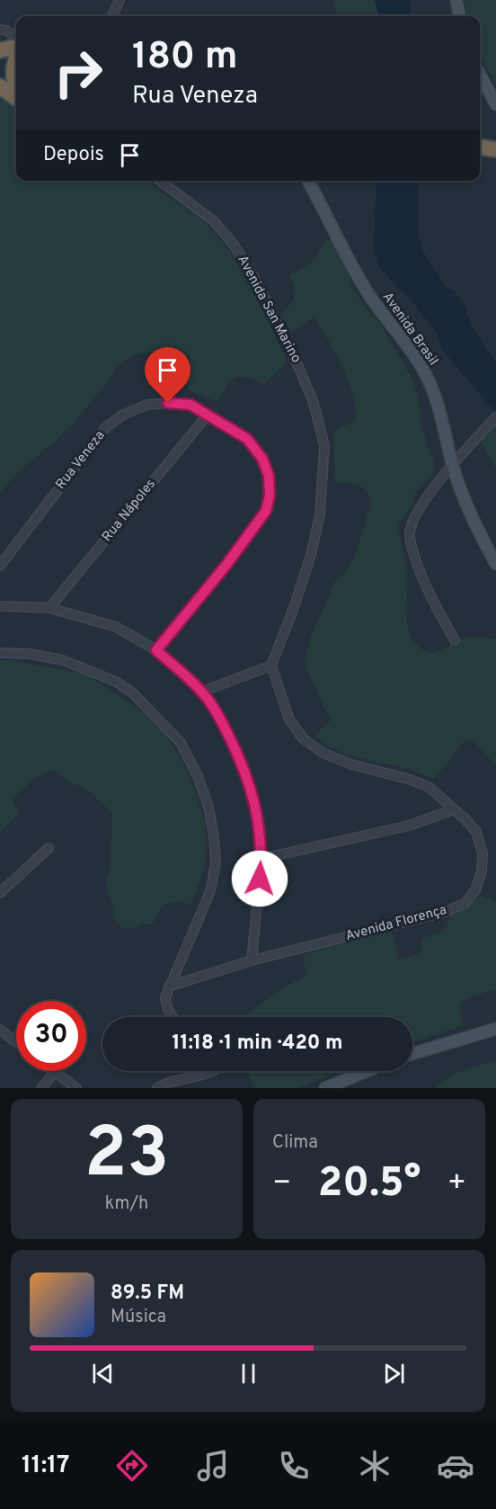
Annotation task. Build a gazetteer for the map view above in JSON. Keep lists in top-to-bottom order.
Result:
{
  "streets": {
    "main road": ["Avenida Brasil"],
    "street": [
      "Avenida San Marino",
      "Rua Veneza",
      "Rua Nápoles",
      "Avenida Florença"
    ]
  },
  "crossings": [
    ["Avenida San Marino", "Avenida Florença"],
    ["Rua Veneza", "Rua Nápoles"]
  ],
  "page": {
    "turn": ["180 m", "Rua Veneza"],
    "then": "Depois",
    "limit": "30",
    "trip": "11:18 · 1 min · 420 m",
    "tile": [
      ["23", "km/h"],
      "Clima"
    ],
    "heat": ["−", "20.5°", "+"],
    "song": ["89.5 FM", "Música"],
    "tabs": "11:17"
  }
}
